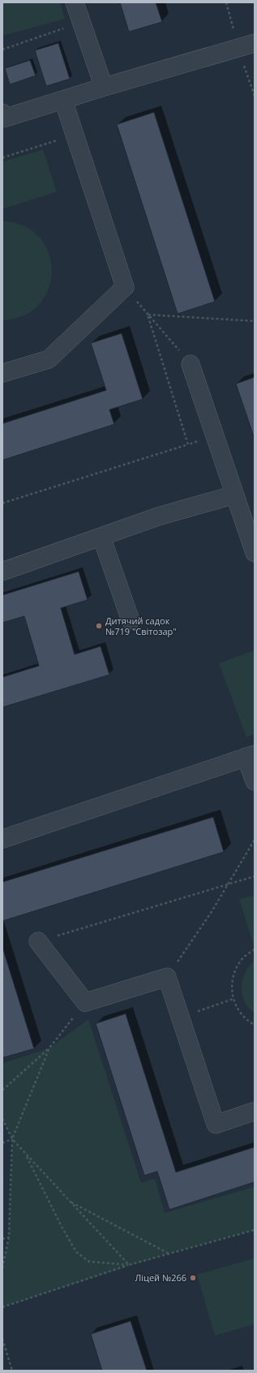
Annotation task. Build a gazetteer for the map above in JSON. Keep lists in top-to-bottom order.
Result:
{
  "places": ["Дитячий садок №719 \"Світозар\"", "Ліцей №266"]
}
